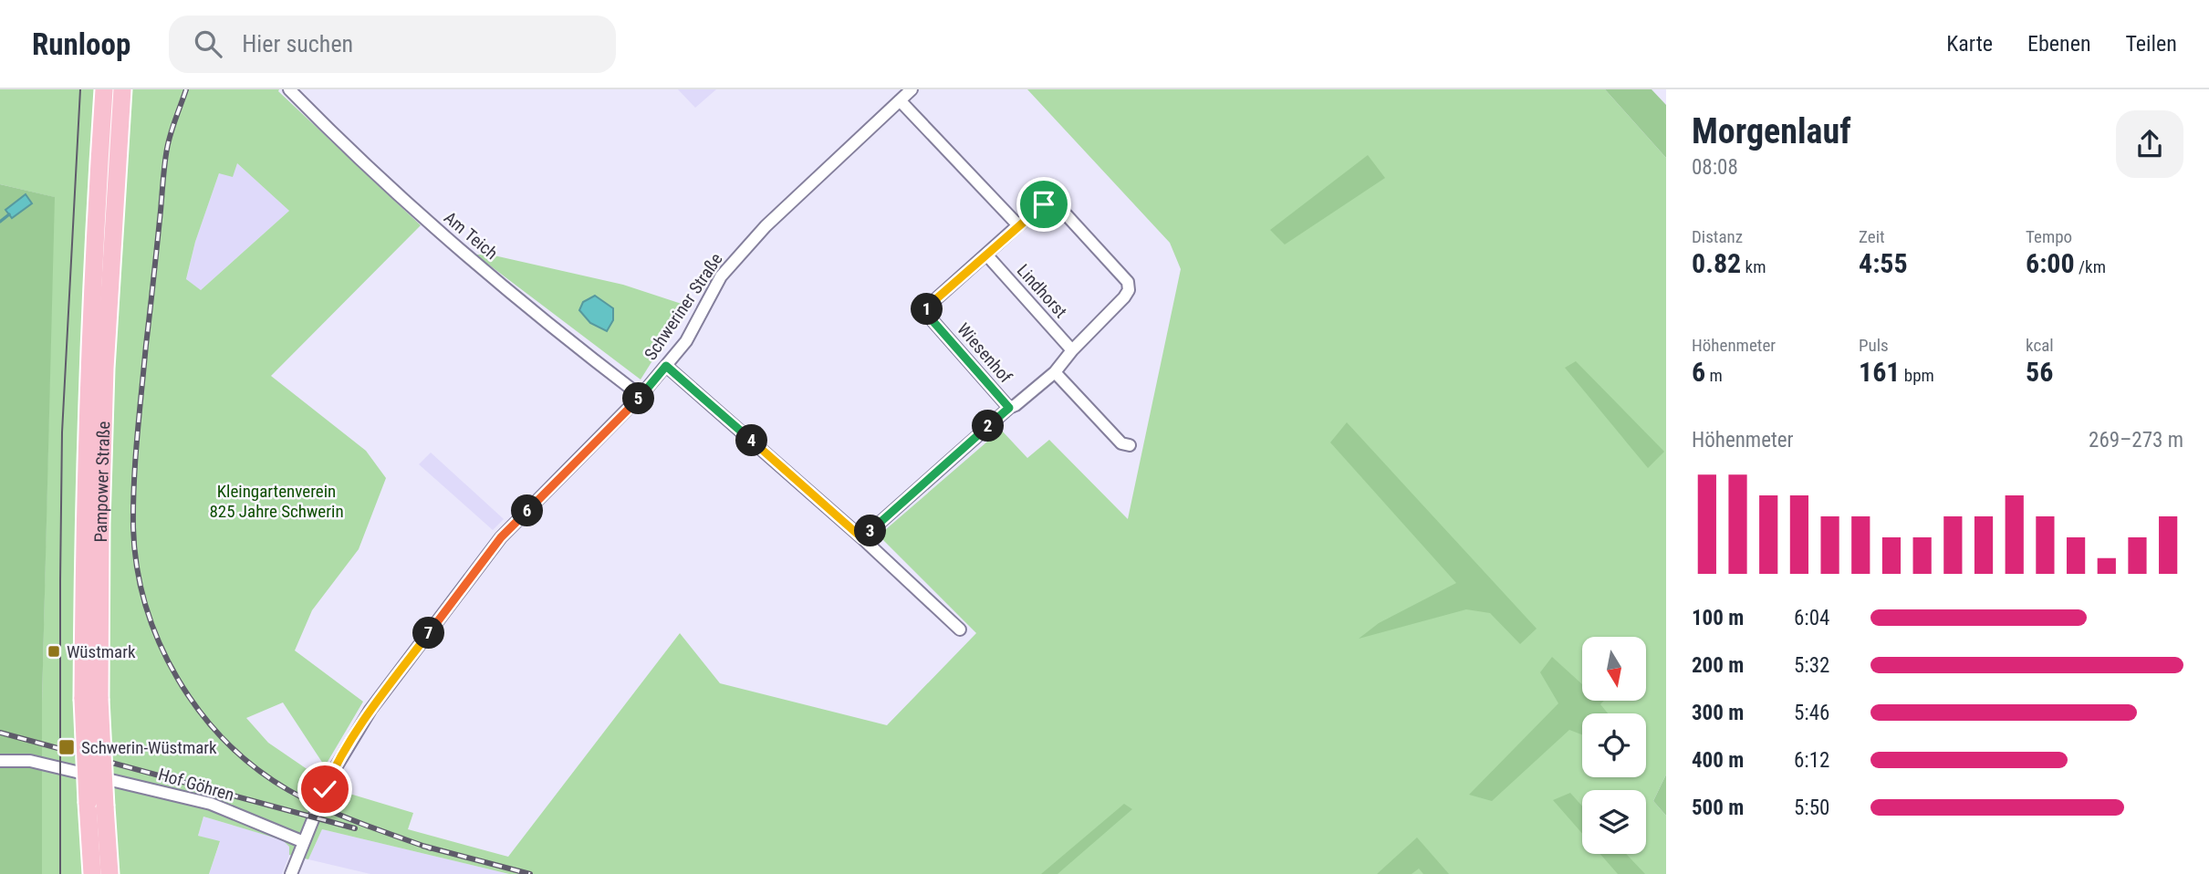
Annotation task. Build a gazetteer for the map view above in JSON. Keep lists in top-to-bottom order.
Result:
{
  "streets": {
    "main road": ["Pampower Straße"],
    "street": [
      "Am Teich",
      "Lindhorst",
      "Schweriner Straße",
      "Wiesenhof",
      "Hof Göhren"
    ]
  },
  "crossings": [
    ["Am Teich", "Schweriner Straße"],
    ["Lindhorst", "Wiesenhof"],
    ["Schweriner Straße", "Hof Göhren"]
  ],
  "parks": ["Kleingartenverein 825 Jahre Schwerin"],
  "places": {
    "transit": ["Wüstmark", "Schwerin-Wüstmark"]
  },
  "north": "bottom",
  "page": {
    "header": "Runloop",
    "search": "Hier suchen",
    "nav": ["Karte", "Ebenen", "Teilen"],
    "heading": ["Morgenlauf", "08:08"],
    "stats": [
      ["Distanz", "0.82 km"],
      ["Zeit", "4:55"],
      ["Tempo", "6:00 /km"],
      ["Höhenmeter", "6 m"],
      ["Puls", "161 bpm"],
      ["kcal", "56"]
    ],
    "pins": [
      "1",
      "5",
      "2",
      "4",
      "6",
      "3",
      "7"
    ],
    "chart": ["Höhenmeter", "269–273 m"],
    "list": [
      {
        "name": "100 m",
        "note": "6:04"
      },
      {
        "name": "200 m",
        "note": "5:32"
      },
      {
        "name": "300 m",
        "note": "5:46"
      },
      {
        "name": "400 m",
        "note": "6:12"
      },
      {
        "name": "500 m",
        "note": "5:50"
      }
    ]
  }
}
